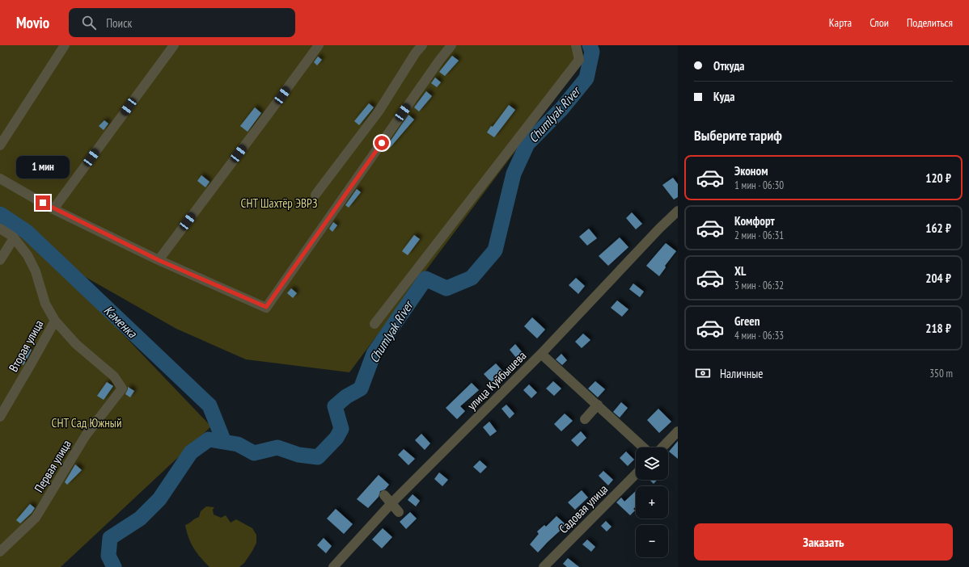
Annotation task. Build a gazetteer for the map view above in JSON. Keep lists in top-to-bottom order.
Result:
{
  "streets": {
    "street": [
      "Вторая улица",
      "улица Куйбышева",
      "Первая улица",
      "Садовая улица"
    ]
  },
  "crossings": [
    ["Вторая улица", "Первая улица"]
  ],
  "water": ["Chumlyak River", "Каменка"],
  "parks": ["СНТ Шахтёр ЭВРЗ", "СНТ Сад Южный"],
  "page": {
    "header": "Movio",
    "search": "Поиск",
    "nav": ["Карта", "Слои", "Поделиться"],
    "banner": ["Откуда", "Куда"],
    "heading": "Выберите тариф",
    "list": [
      {
        "name": "Эконом",
        "note": "1 мин · 06:30",
        "value": "120 ₽"
      },
      {
        "name": "Комфорт",
        "note": "2 мин · 06:31",
        "value": "162 ₽"
      },
      {
        "name": "XL",
        "note": "3 мин · 06:32",
        "value": "204 ₽"
      },
      {
        "name": "Green",
        "note": "4 мин · 06:33",
        "value": "218 ₽"
      }
    ],
    "bubble": "1 мин",
    "pay": ["Наличные", "350 m"],
    "map_buttons": ["+", "−"],
    "buttons": "Заказать"
  }
}
